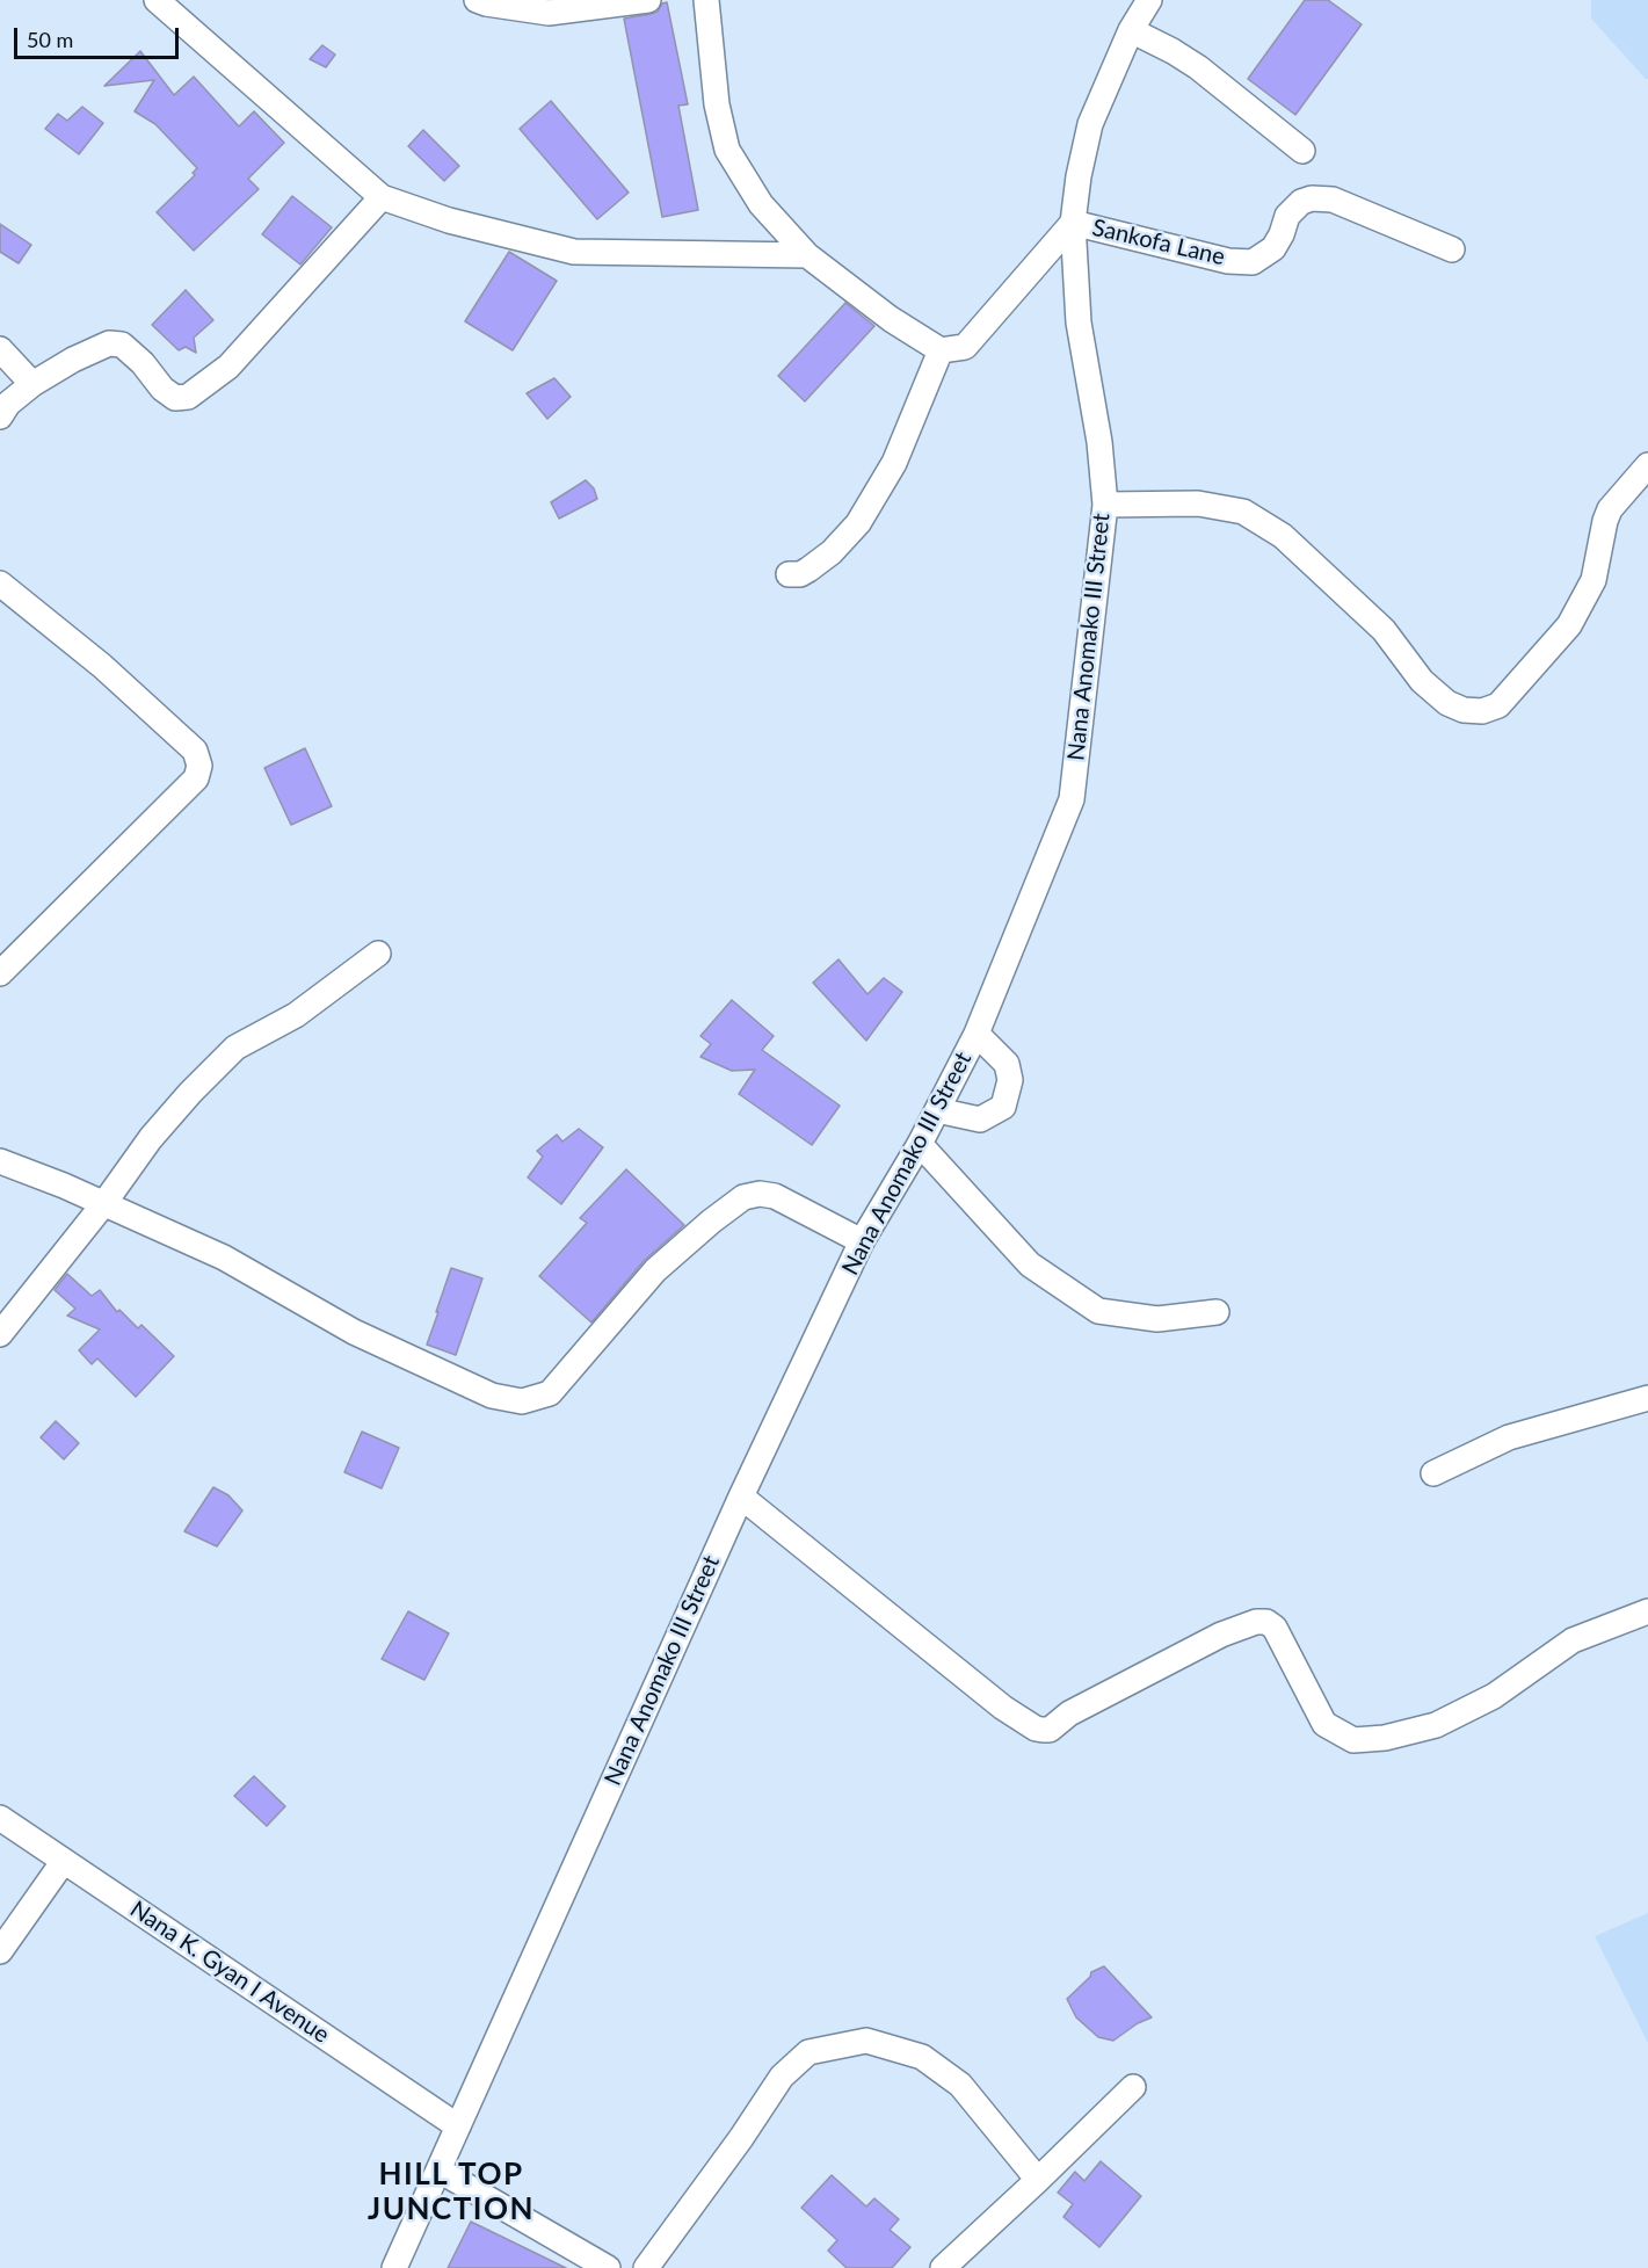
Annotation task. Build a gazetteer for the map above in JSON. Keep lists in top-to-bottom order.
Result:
{
  "streets": {
    "street": ["Sankofa Lane", "Nana Anomako III Street", "Nana K. Gyan I Avenue"]
  },
  "crossings": [
    ["Sankofa Lane", "Nana Anomako III Street"],
    ["Nana Anomako III Street", "Nana K. Gyan I Avenue"]
  ],
  "districts": ["HILL TOP JUNCTION"],
  "scale_bar": "50 m"
}
